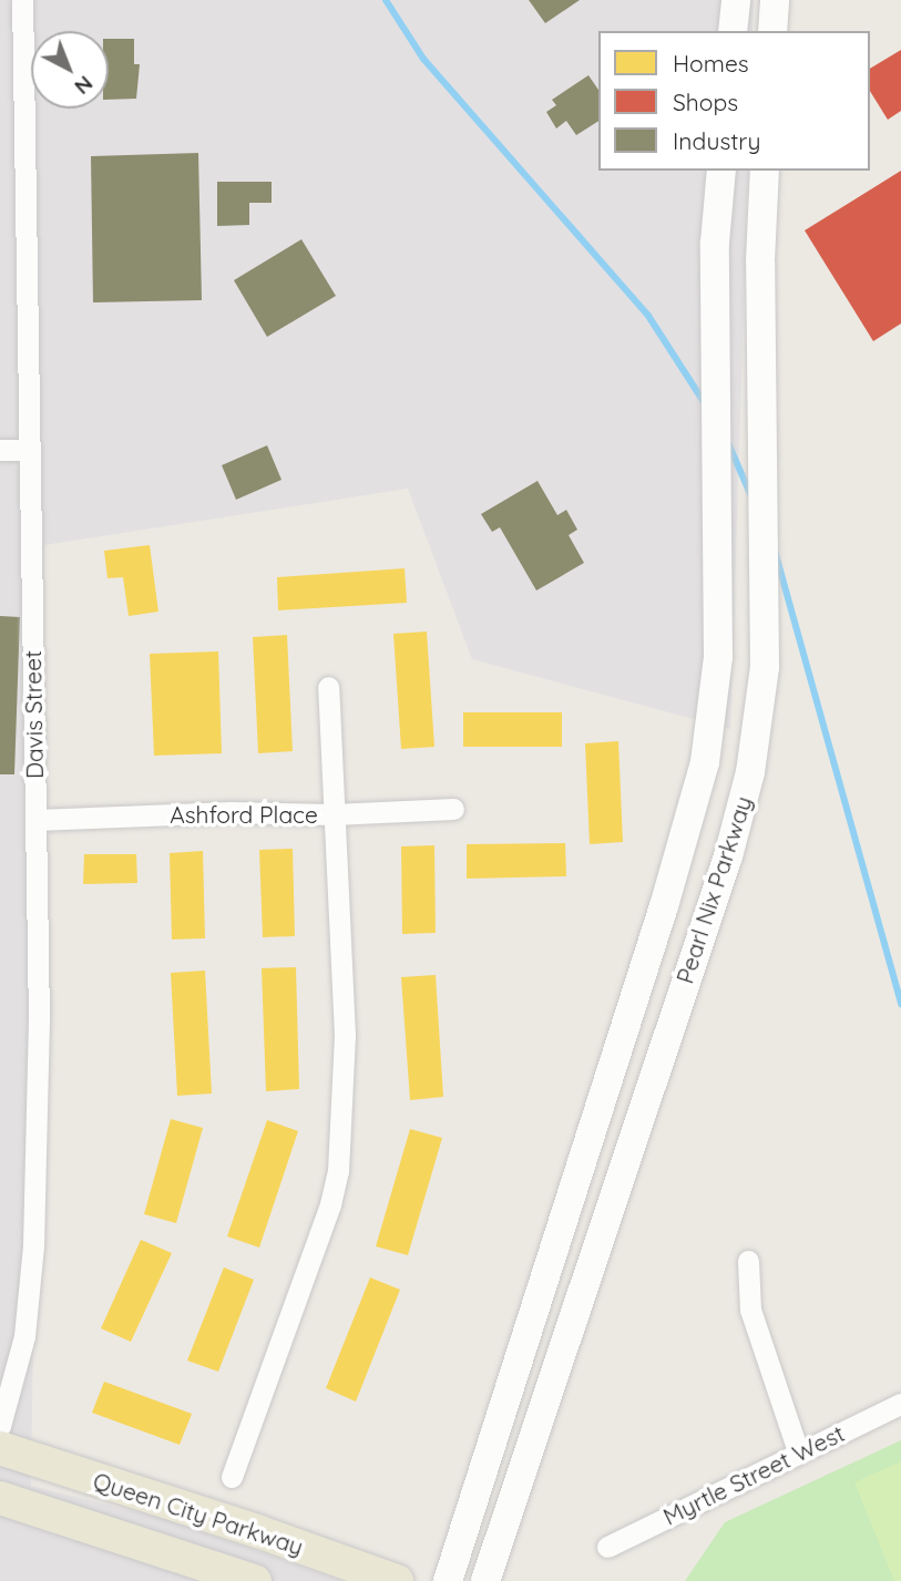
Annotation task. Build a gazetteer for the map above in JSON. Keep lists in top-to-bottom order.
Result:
{
  "streets": {
    "main road": ["Pearl Nix Parkway", "Queen City Parkway"],
    "street": ["Davis Street", "Ashford Place", "Myrtle Street West"]
  },
  "crossings": [
    ["Davis Street", "Ashford Place"]
  ],
  "legend": ["Homes", "Shops", "Industry"],
  "north": "bottom right"
}
